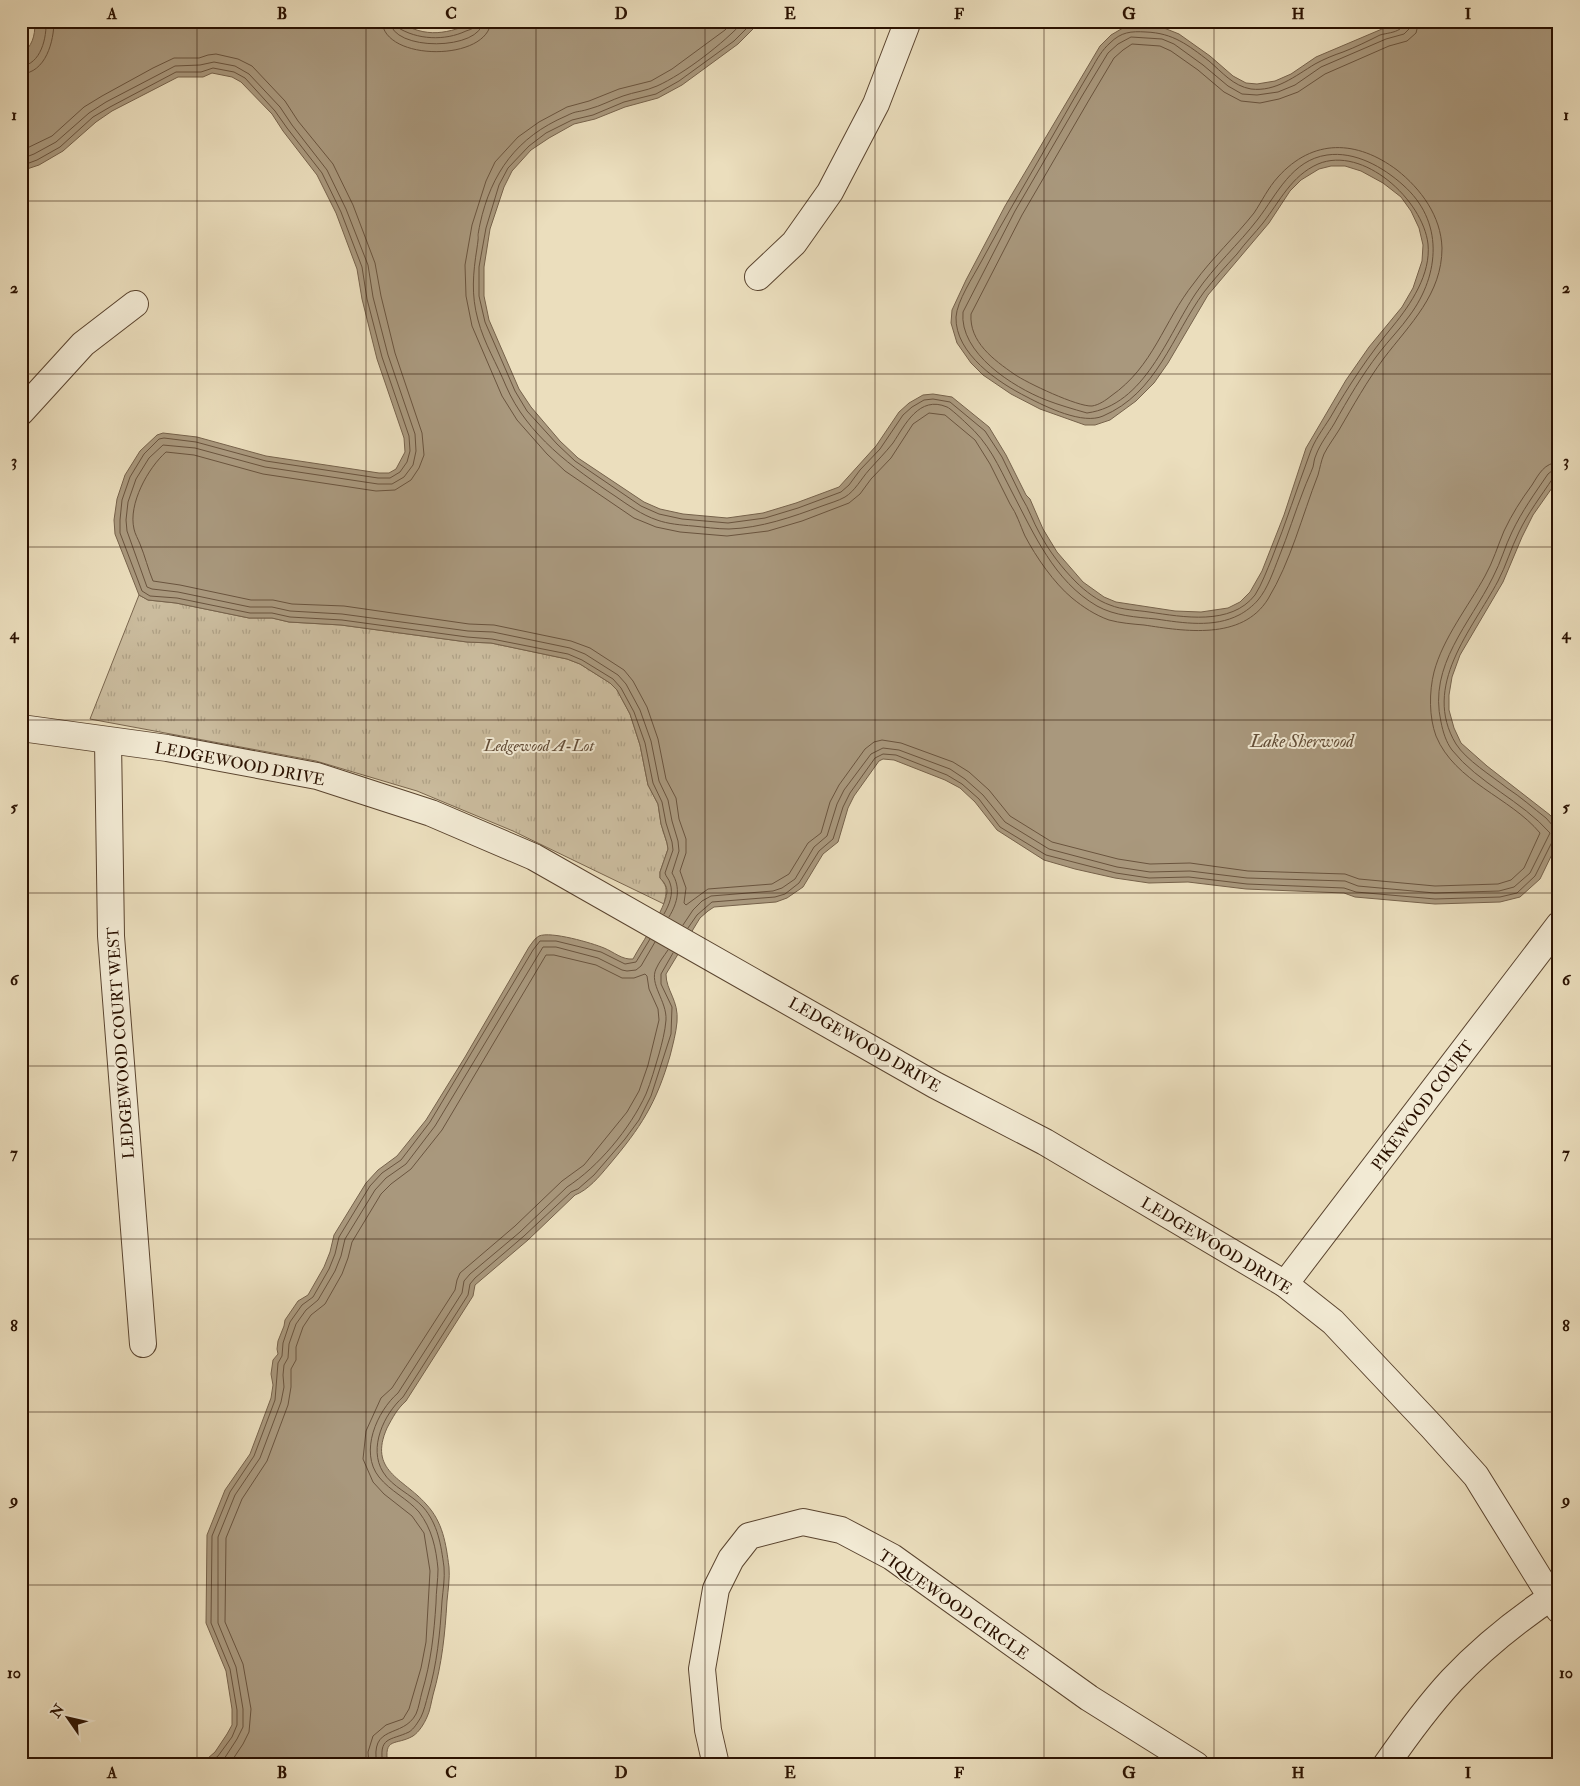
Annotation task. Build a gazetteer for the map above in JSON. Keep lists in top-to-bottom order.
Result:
{
  "streets": {
    "street": [
      "LEDGEWOOD DRIVE",
      "LEDGEWOOD COURT WEST",
      "PIKEWOOD COURT",
      "TIQUEWOOD CIRCLE"
    ]
  },
  "crossings": [
    ["LEDGEWOOD DRIVE", "LEDGEWOOD COURT WEST"],
    ["LEDGEWOOD DRIVE", "PIKEWOOD COURT"]
  ],
  "water": ["Lake Sherwood"],
  "parks": ["Ledgewood A-Lot"],
  "north": "top left",
  "grid": {
    "columns": [
      "A",
      "B",
      "C",
      "D",
      "E",
      "F",
      "G",
      "H",
      "I"
    ],
    "rows": [
      "1",
      "2",
      "3",
      "4",
      "5",
      "6",
      "7",
      "8",
      "9",
      "10"
    ]
  }
}
